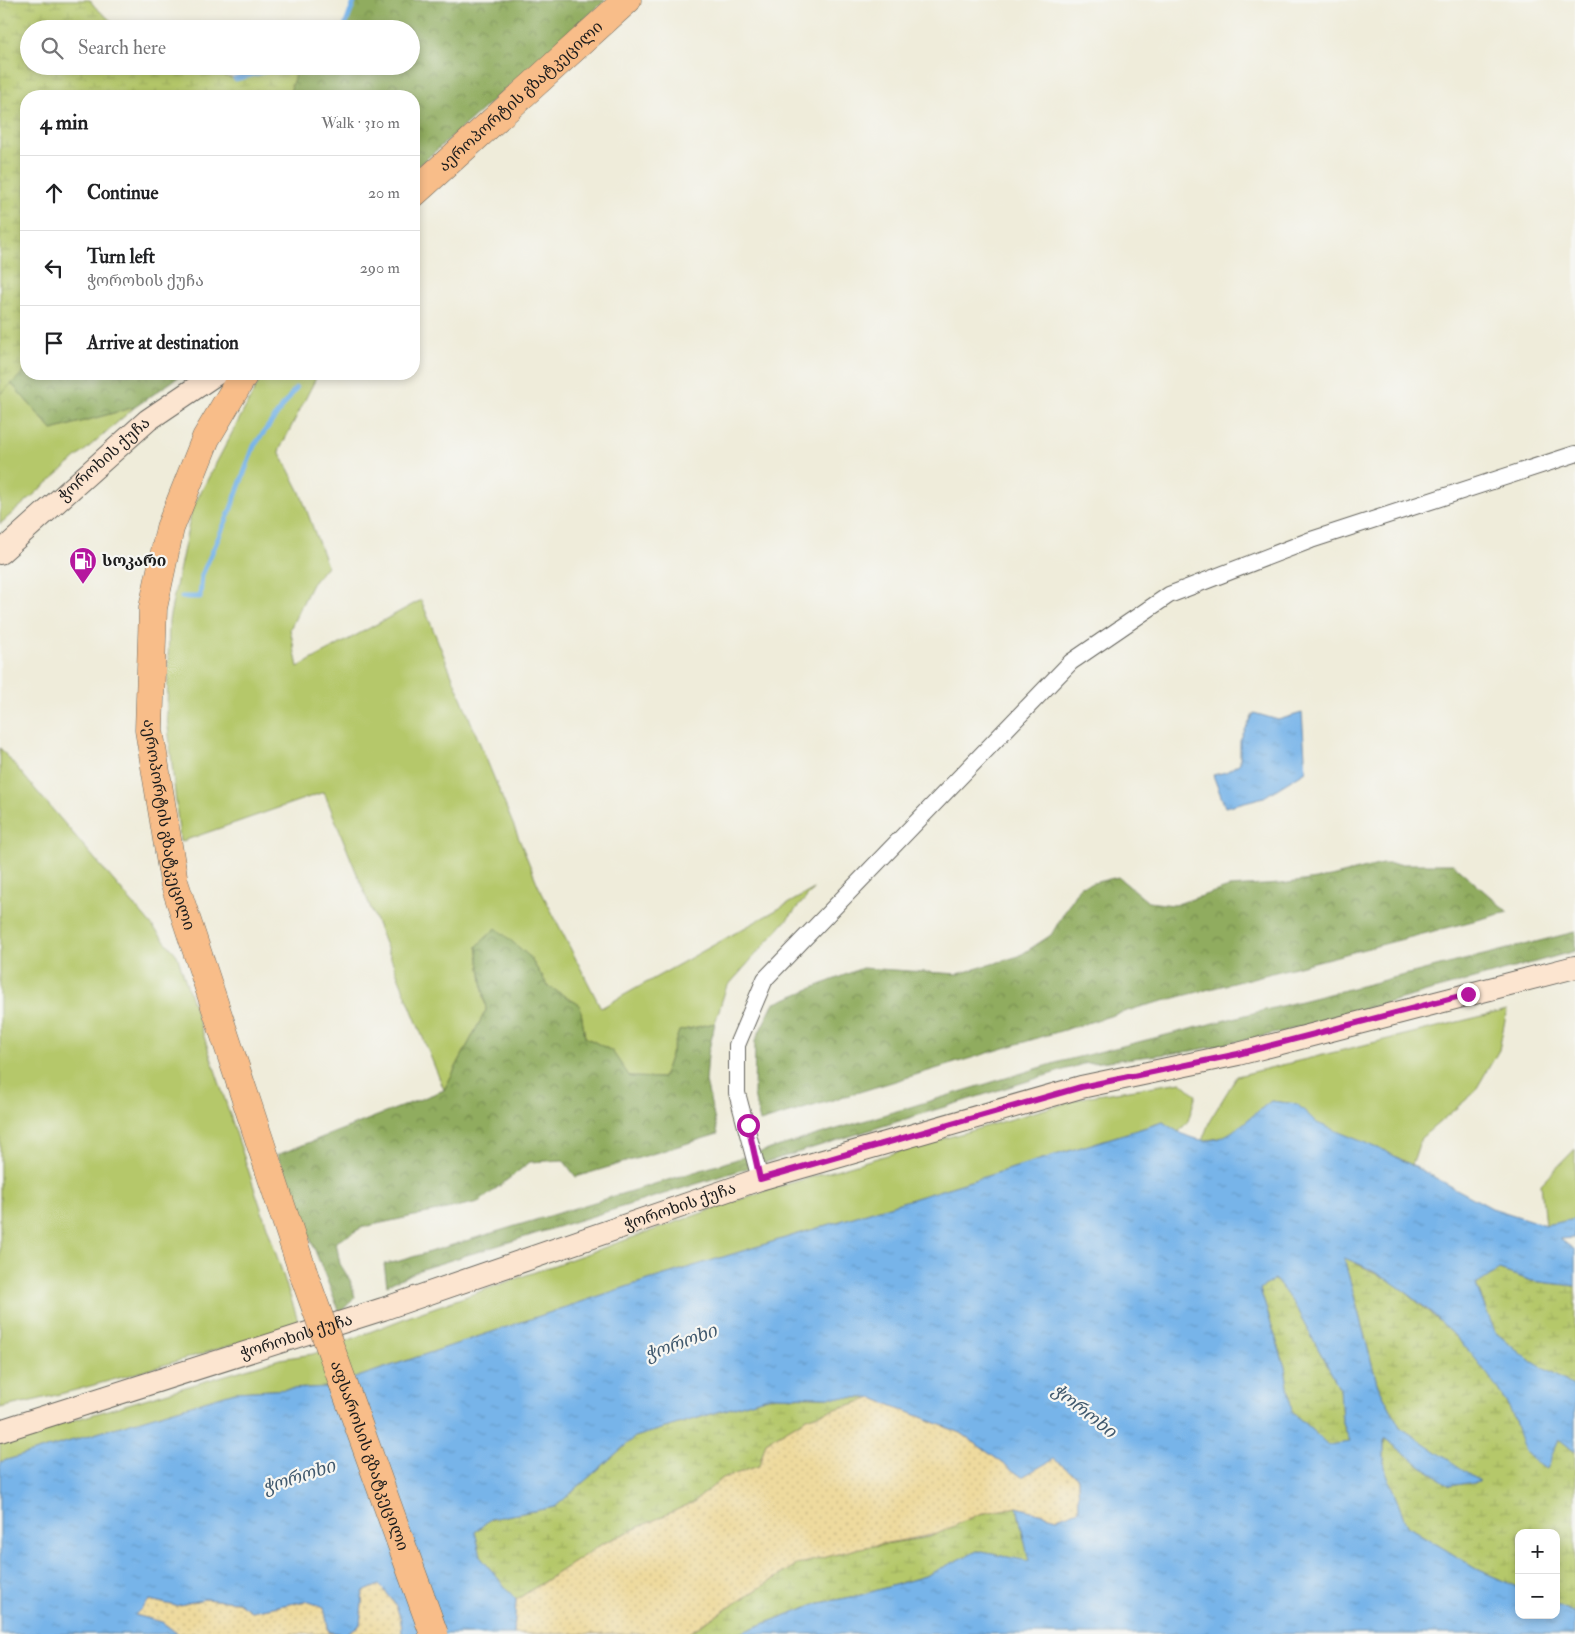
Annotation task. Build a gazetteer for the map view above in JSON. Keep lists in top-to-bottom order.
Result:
{
  "streets": {
    "highway": ["აეროპორტის გზატკეცილი", "აფსაროსის გზატკეცილი"],
    "street": ["ჭოროხის ქუჩა"]
  },
  "crossings": [
    ["აეროპორტის გზატკეცილი", "აფსაროსის გზატკეცილი"]
  ],
  "water": ["ჭოროხი"],
  "places": {
    "fuel station": ["სოკარი"]
  },
  "page": {
    "search": "Search here",
    "heading": ["4 min", "Walk · 310 m"],
    "list": [
      ["Continue", "20 m"],
      ["Turn left", "ჭოროხის ქუჩა", "290 m"],
      "Arrive at destination"
    ],
    "map_buttons": ["+", "−"]
  }
}
